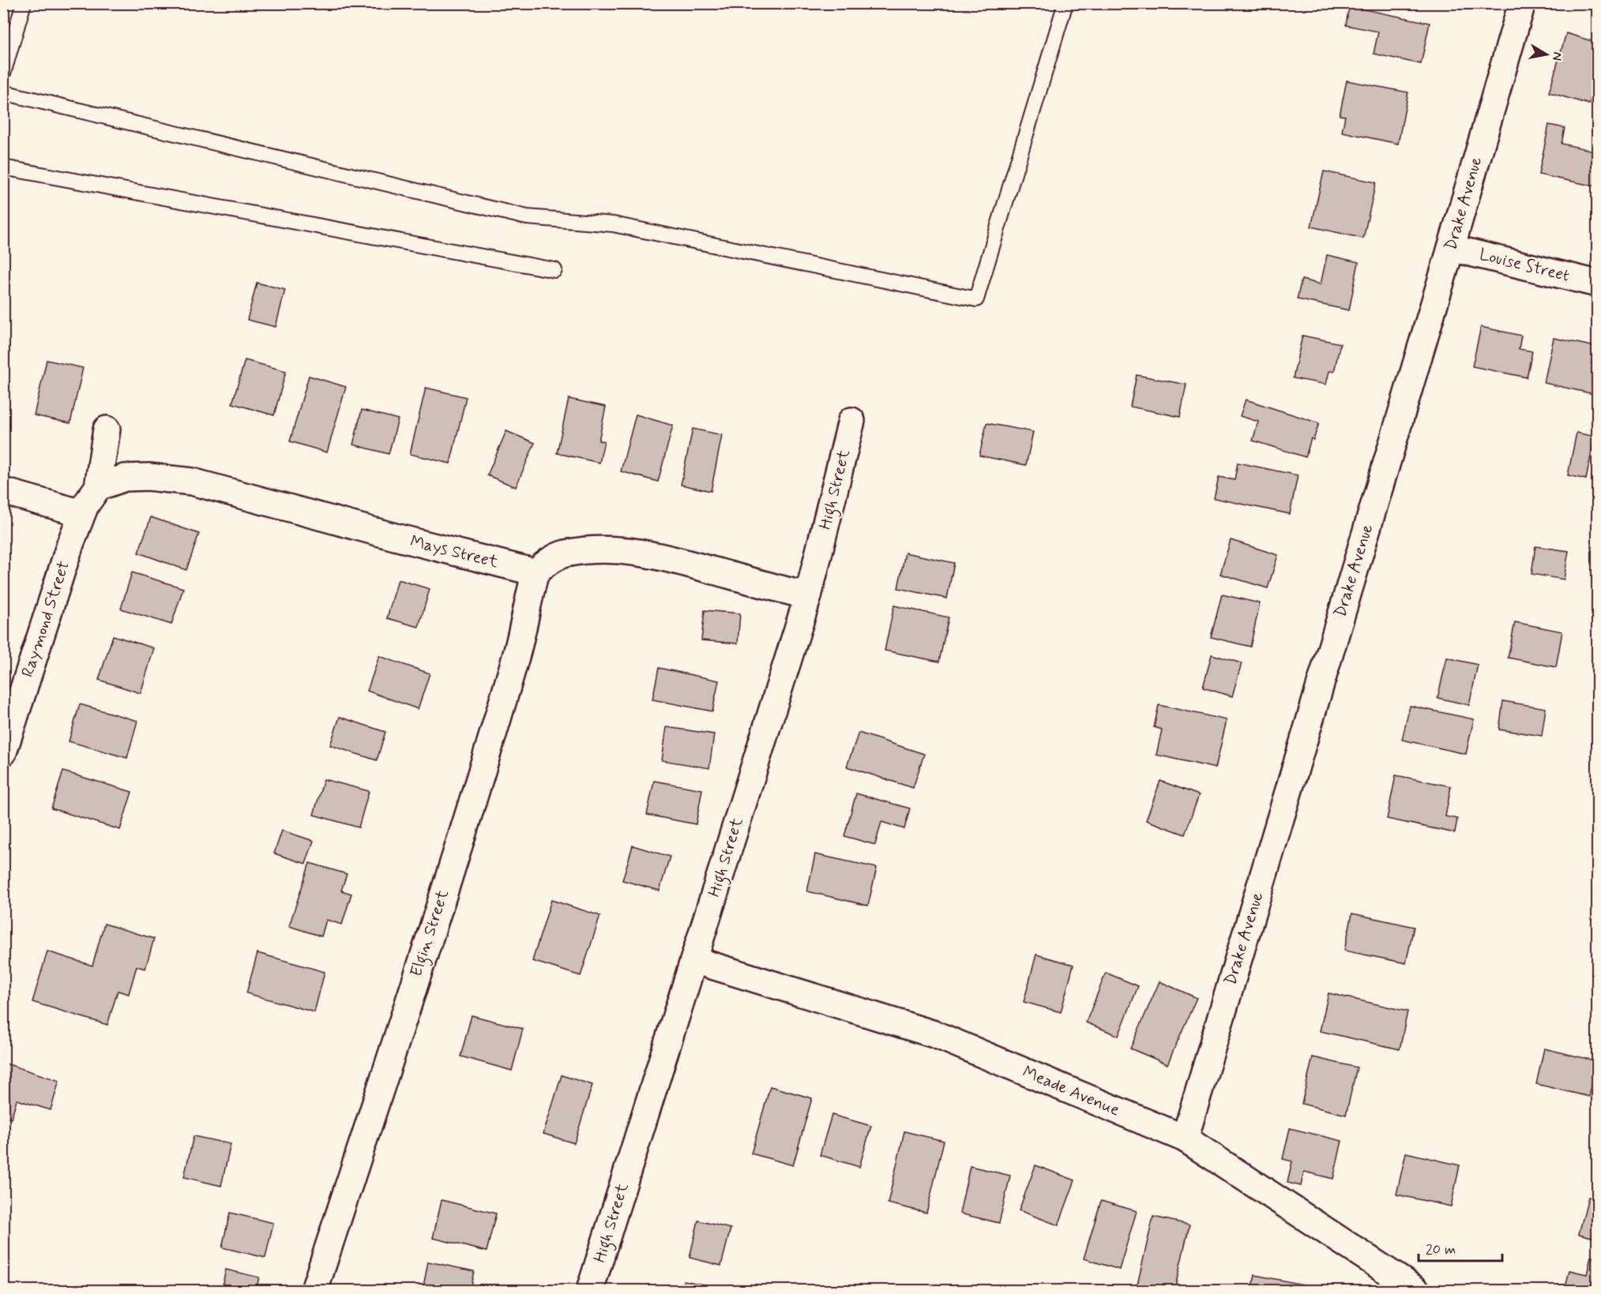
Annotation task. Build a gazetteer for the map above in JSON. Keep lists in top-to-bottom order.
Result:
{
  "streets": {
    "street": [
      "Drake Avenue",
      "Louise Street",
      "High Street",
      "Mays Street",
      "Raymond Street",
      "Elgin Street",
      "Meade Avenue"
    ]
  },
  "crossings": [
    ["Drake Avenue", "Louise Street"],
    ["Drake Avenue", "Meade Avenue"],
    ["High Street", "Meade Avenue"],
    ["Mays Street", "Raymond Street"],
    ["Mays Street", "Elgin Street"]
  ],
  "scale_bar": "20 m",
  "north": "right"
}
